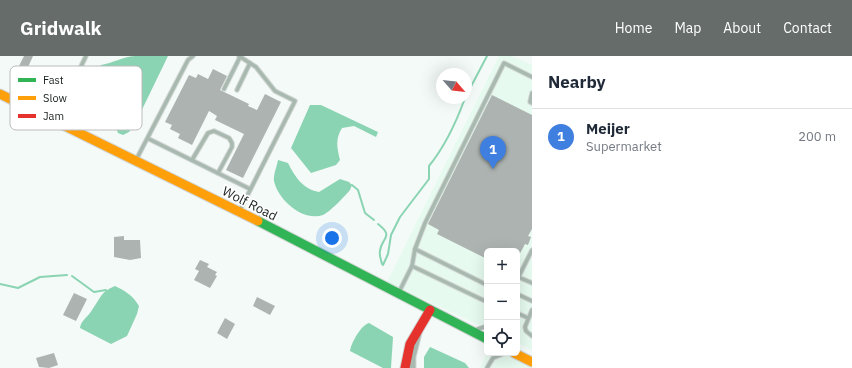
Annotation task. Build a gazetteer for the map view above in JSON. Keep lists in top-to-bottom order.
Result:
{
  "streets": {
    "main road": ["Wolf Road"]
  },
  "legend": ["Fast", "Slow", "Jam"],
  "north": "bottom right",
  "page": {
    "header": "Gridwalk",
    "nav": [
      "Home",
      "Map",
      "About",
      "Contact"
    ],
    "heading": "Nearby",
    "list": [
      {
        "mark": "1",
        "name": "Meijer",
        "note": "Supermarket",
        "value": "200 m"
      }
    ],
    "pins": "1",
    "map_buttons": ["+", "−"]
  }
}
